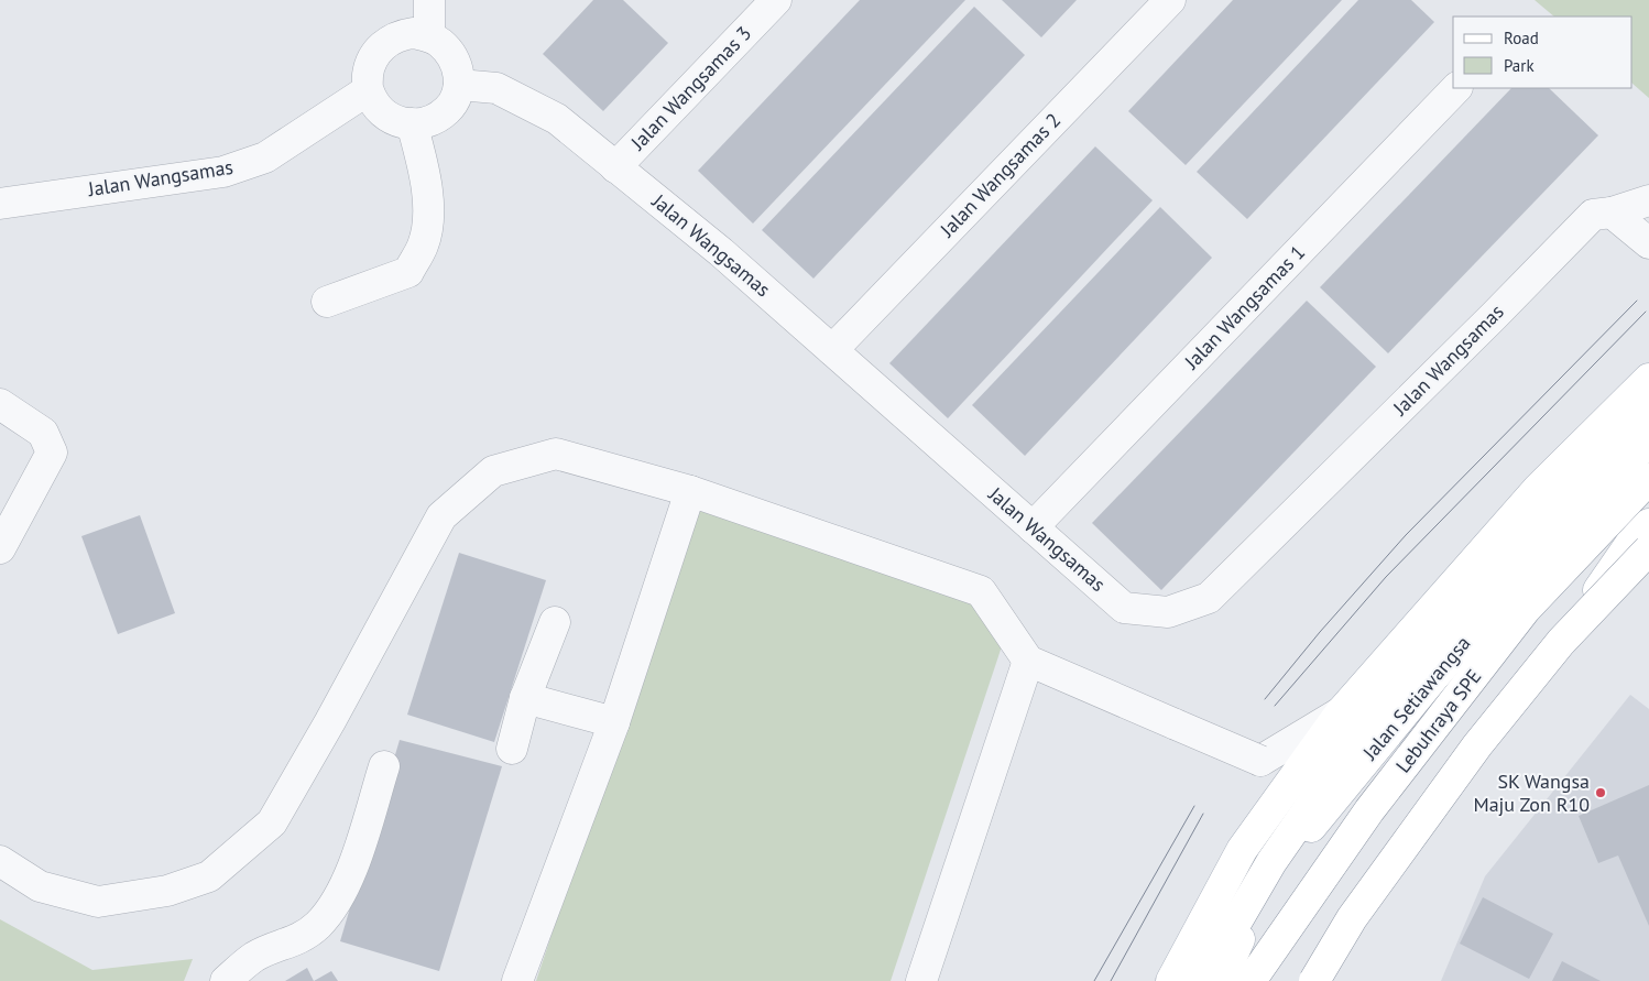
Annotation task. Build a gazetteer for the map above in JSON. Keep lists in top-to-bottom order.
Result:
{
  "streets": {
    "main road": ["Jalan Setiawangsa", "Lebuhraya SPE"],
    "street": [
      "Jalan Wangsamas 3",
      "Jalan Wangsamas 2",
      "Jalan Wangsamas",
      "Jalan Wangsamas 1"
    ]
  },
  "crossings": [
    ["Jalan Wangsamas 3", "Jalan Wangsamas"],
    ["Jalan Wangsamas 2", "Jalan Wangsamas"],
    ["Jalan Wangsamas", "Jalan Wangsamas 1"]
  ],
  "places": ["SK Wangsa Maju Zon R10"],
  "legend": ["Road", "Park"]
}
